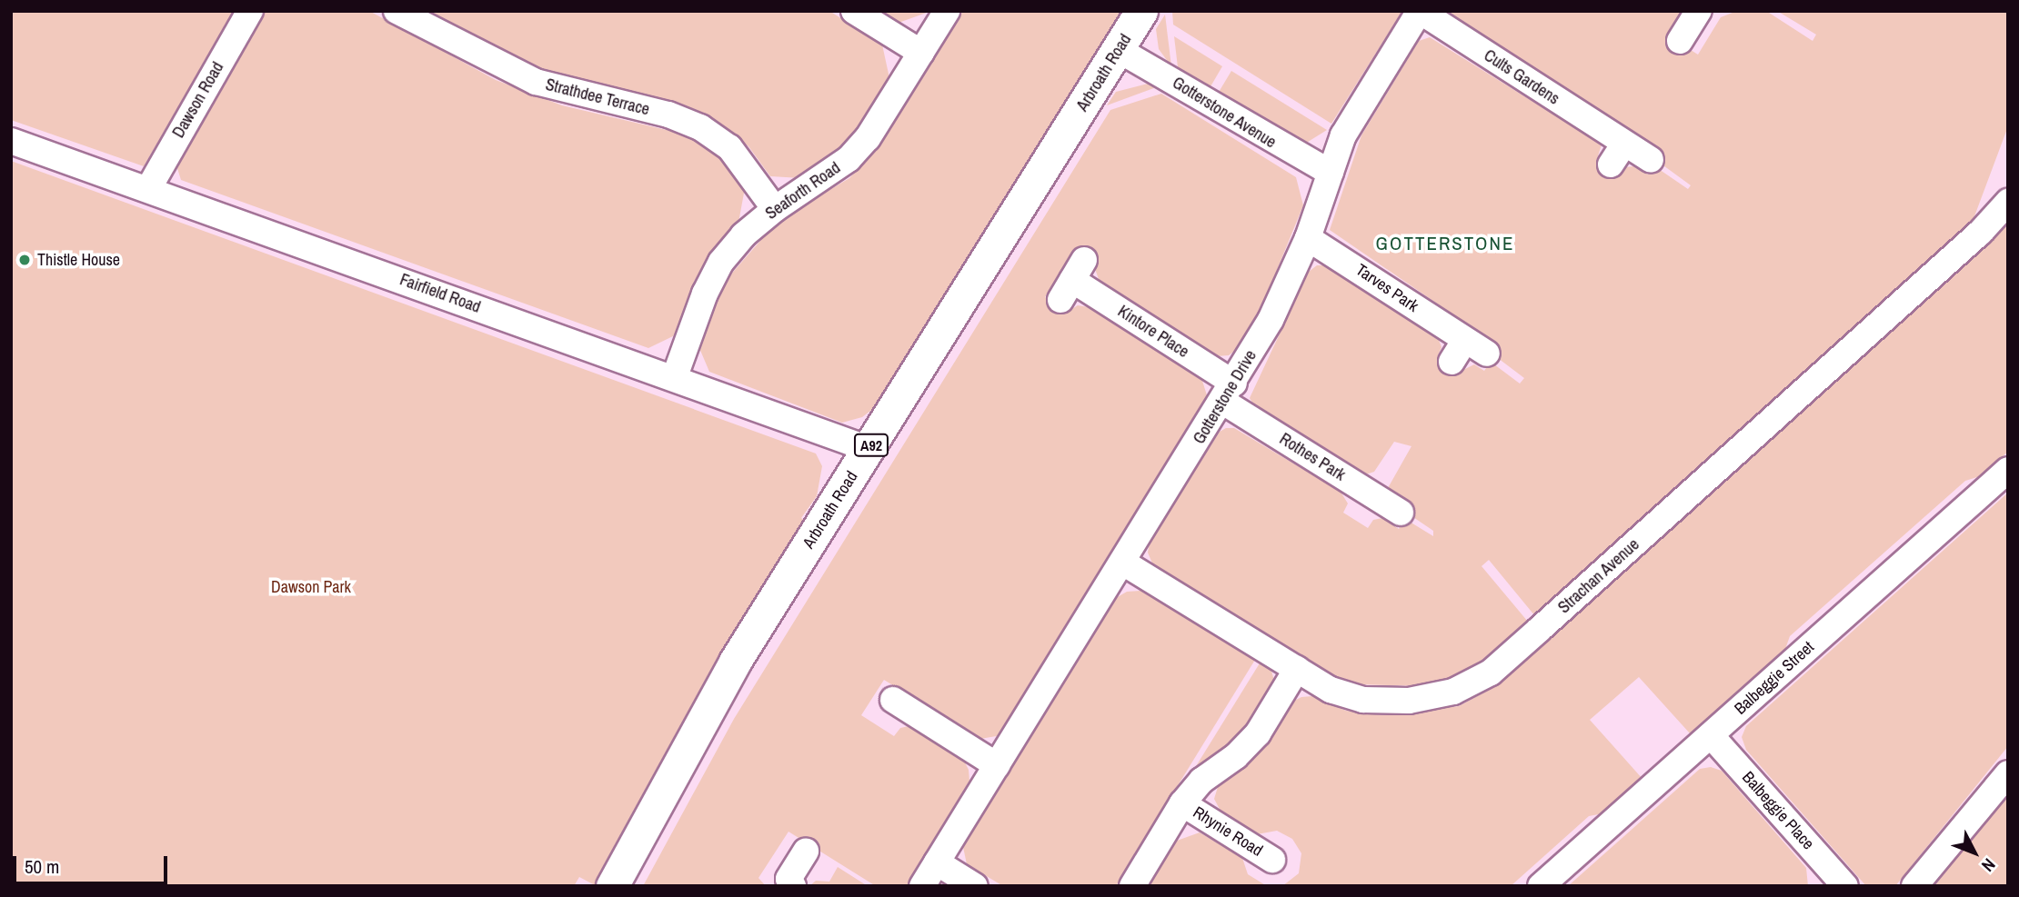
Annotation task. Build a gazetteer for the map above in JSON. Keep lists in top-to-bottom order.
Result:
{
  "streets": {
    "main road": ["Arbroath Road", "A92"],
    "street": [
      "Cults Gardens",
      "Strathdee Terrace",
      "Dawson Road",
      "Gotterstone Avenue",
      "Seaforth Road",
      "Tarves Park",
      "Fairfield Road",
      "Kintore Place",
      "Gotterstone Drive",
      "Rothes Park",
      "Strachan Avenue",
      "Balbeggie Street",
      "Balbeggie Place",
      "Rhynie Road"
    ]
  },
  "crossings": [
    ["Arbroath Road", "Gotterstone Avenue"],
    ["Arbroath Road", "Fairfield Road"],
    ["Cults Gardens", "Gotterstone Drive"],
    ["Strathdee Terrace", "Seaforth Road"],
    ["Dawson Road", "Fairfield Road"],
    ["Gotterstone Avenue", "Gotterstone Drive"],
    ["Seaforth Road", "Fairfield Road"],
    ["Tarves Park", "Gotterstone Drive"],
    ["Kintore Place", "Gotterstone Drive"],
    ["Kintore Place", "Rothes Park"],
    ["Gotterstone Drive", "Rothes Park"],
    ["Gotterstone Drive", "Strachan Avenue"],
    ["Strachan Avenue", "Rhynie Road"],
    ["Balbeggie Street", "Balbeggie Place"]
  ],
  "districts": ["GOTTERSTONE"],
  "parks": ["Dawson Park"],
  "places": ["Thistle House"],
  "scale_bar": "50 m",
  "north": "bottom right"
}
